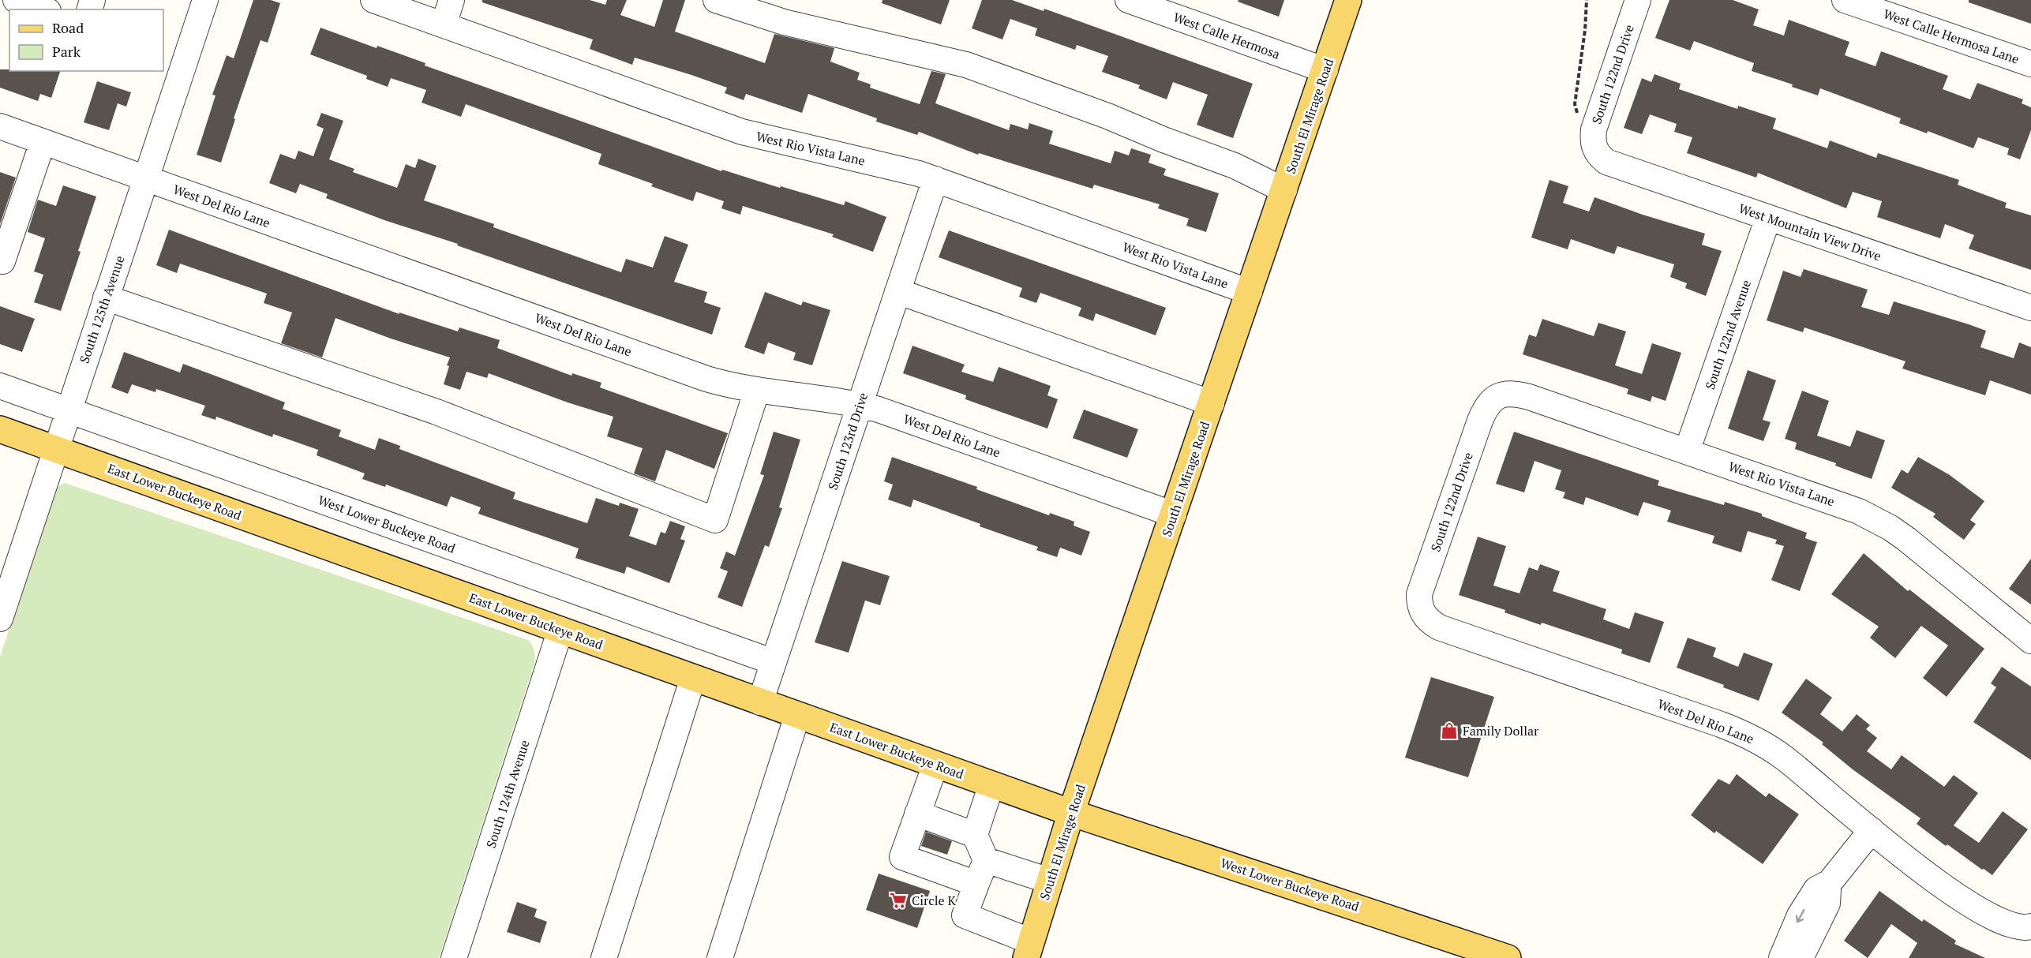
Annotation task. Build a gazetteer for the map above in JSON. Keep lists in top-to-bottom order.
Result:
{
  "streets": {
    "main road": ["South El Mirage Road", "East Lower Buckeye Road", "West Lower Buckeye Road"],
    "street": [
      "West Calle Hermosa",
      "West Calle Hermosa Lane",
      "South 122nd Drive",
      "West Rio Vista Lane",
      "West Del Rio Lane",
      "West Mountain View Drive",
      "South 125th Avenue",
      "South 122nd Avenue",
      "South 123rd Drive",
      "South 124th Avenue"
    ]
  },
  "crossings": [
    ["West Calle Hermosa", "South El Mirage Road"],
    ["South 122nd Drive", "West Rio Vista Lane"],
    ["South 122nd Drive", "West Del Rio Lane"],
    ["South 122nd Drive", "West Mountain View Drive"],
    ["South El Mirage Road", "West Rio Vista Lane"],
    ["South El Mirage Road", "West Del Rio Lane"],
    ["South El Mirage Road", "East Lower Buckeye Road"],
    ["South El Mirage Road", "West Lower Buckeye Road"],
    ["West Rio Vista Lane", "South 122nd Avenue"],
    ["West Rio Vista Lane", "South 123rd Drive"],
    ["West Del Rio Lane", "South 125th Avenue"],
    ["West Del Rio Lane", "South 123rd Drive"],
    ["West Mountain View Drive", "South 122nd Avenue"],
    ["South 125th Avenue", "East Lower Buckeye Road"],
    ["South 125th Avenue", "West Lower Buckeye Road"],
    ["South 123rd Drive", "East Lower Buckeye Road"],
    ["South 123rd Drive", "West Lower Buckeye Road"],
    ["East Lower Buckeye Road", "West Lower Buckeye Road"],
    ["East Lower Buckeye Road", "South 124th Avenue"]
  ],
  "places": {
    "shop": ["Family Dollar"],
    "supermarket": ["Circle K"]
  },
  "legend": ["Road", "Park"]
}
